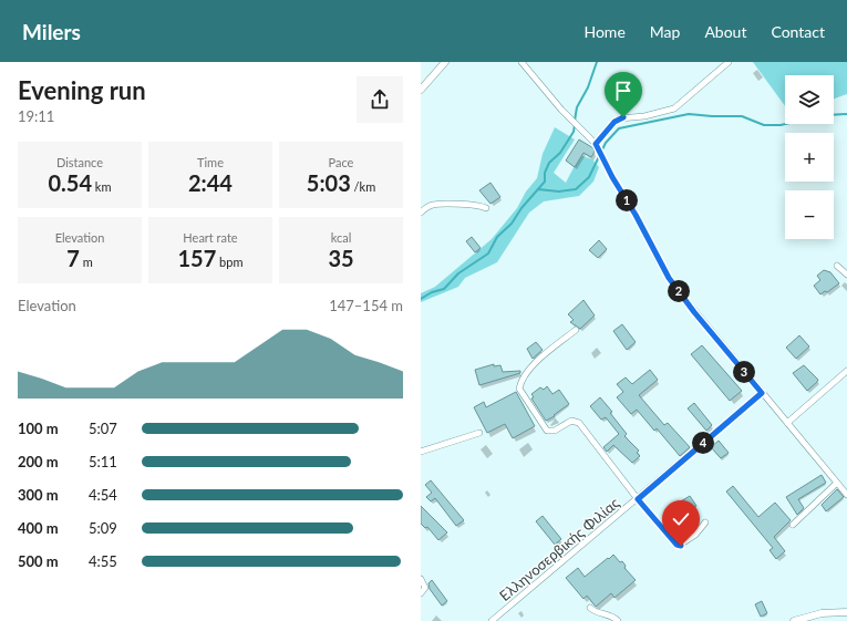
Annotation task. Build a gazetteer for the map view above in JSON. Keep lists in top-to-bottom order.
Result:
{
  "streets": {
    "street": ["Ελληνοσερβικής Φιλίας"]
  },
  "page": {
    "header": "Milers",
    "nav": [
      "Home",
      "Map",
      "About",
      "Contact"
    ],
    "heading": ["Evening run", "19:11"],
    "map_buttons": ["+", "−"],
    "stats": [
      ["Distance", "0.54 km"],
      ["Time", "2:44"],
      ["Pace", "5:03 /km"],
      ["Elevation", "7 m"],
      ["Heart rate", "157 bpm"],
      ["kcal", "35"]
    ],
    "pins": [
      "1",
      "2",
      "3",
      "4"
    ],
    "chart": ["Elevation", "147–154 m"],
    "list": [
      {
        "name": "100 m",
        "note": "5:07"
      },
      {
        "name": "200 m",
        "note": "5:11"
      },
      {
        "name": "300 m",
        "note": "4:54"
      },
      {
        "name": "400 m",
        "note": "5:09"
      },
      {
        "name": "500 m",
        "note": "4:55"
      }
    ]
  }
}
